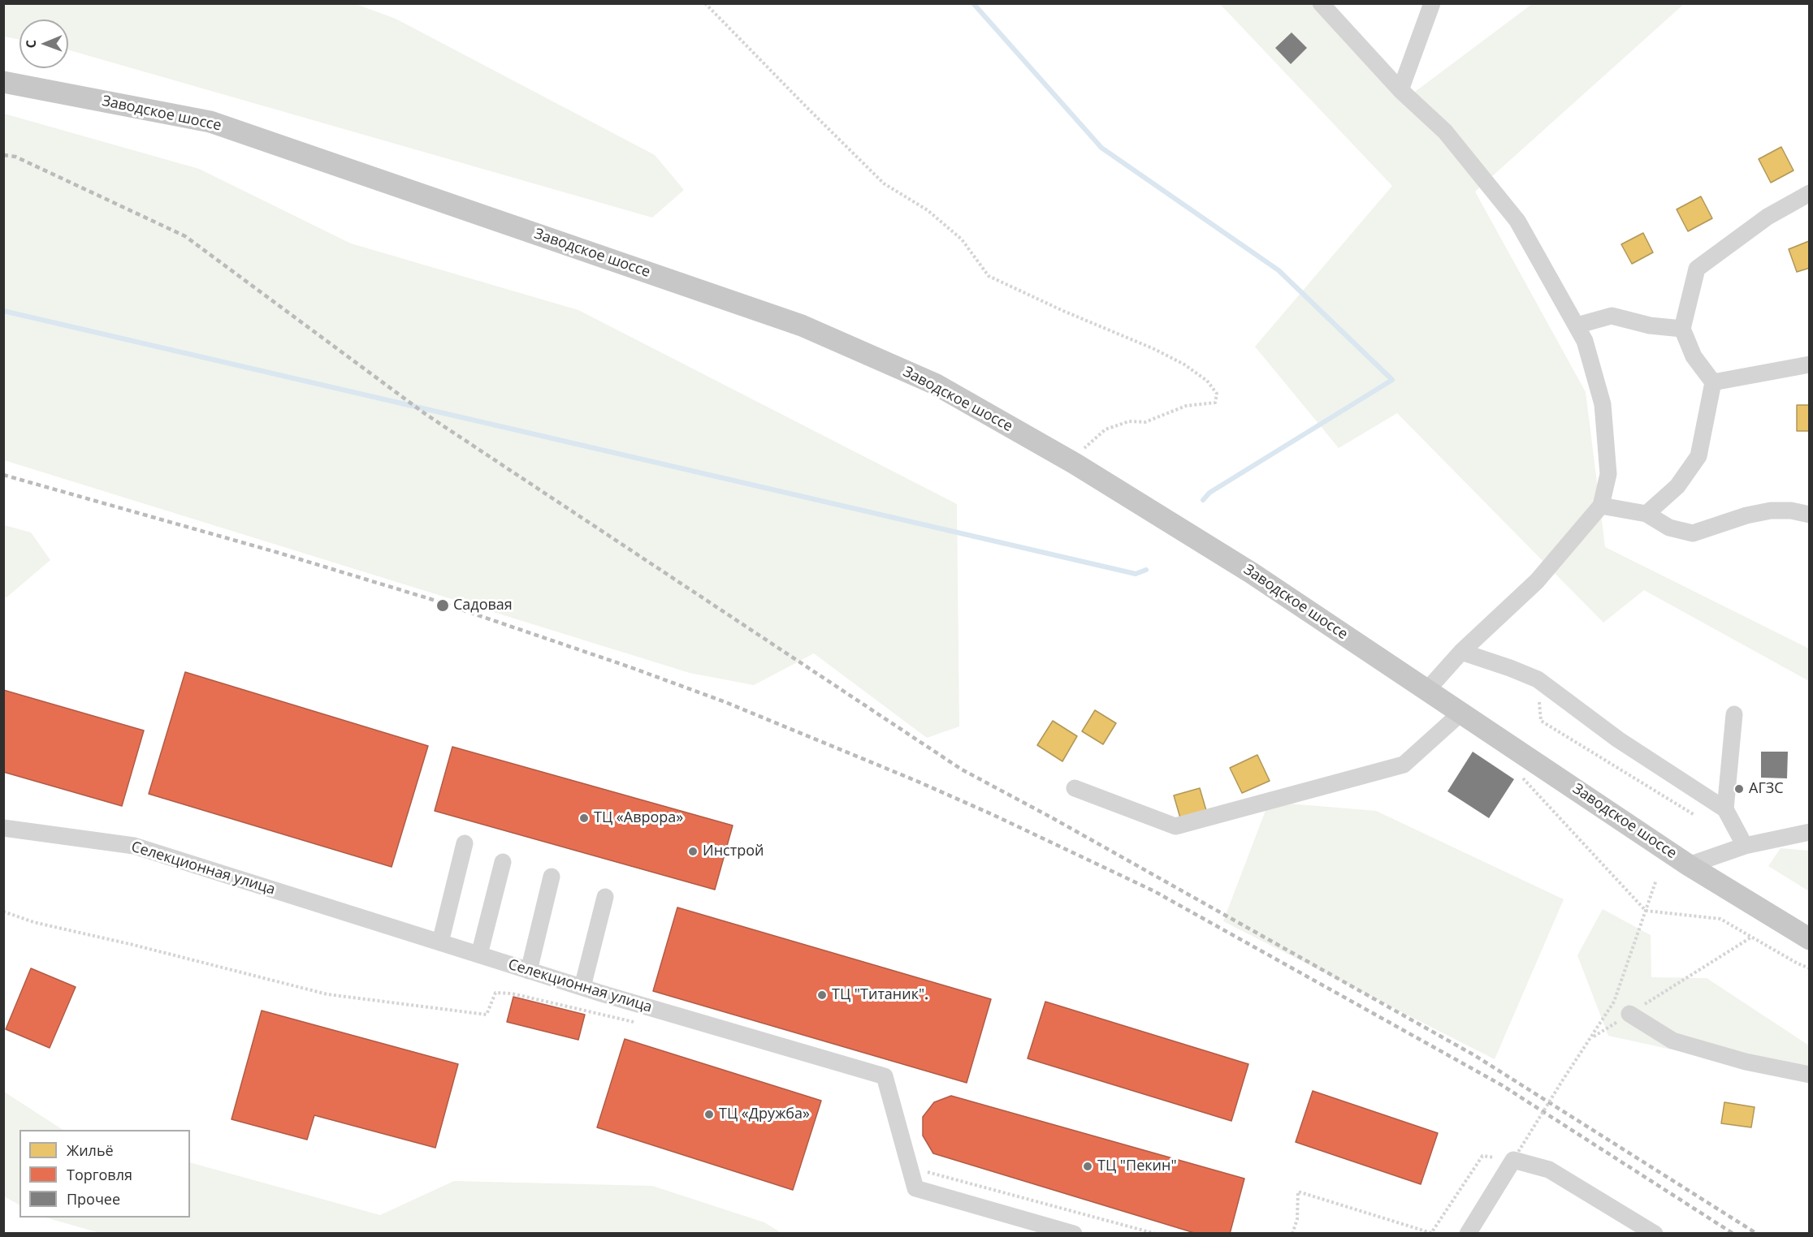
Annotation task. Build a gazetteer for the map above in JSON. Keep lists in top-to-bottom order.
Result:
{
  "streets": {
    "main road": ["Заводское шоссе"],
    "street": ["Селекционная улица"]
  },
  "places": [
    "Садовая",
    "АГЗС",
    "ТЦ «Аврора»",
    "Инстрой",
    "ТЦ \"Титаник\".",
    "ТЦ «Дружба»",
    "ТЦ \"Пекин\""
  ],
  "legend": ["Жильё", "Торговля", "Прочее"],
  "north": "left"
}
